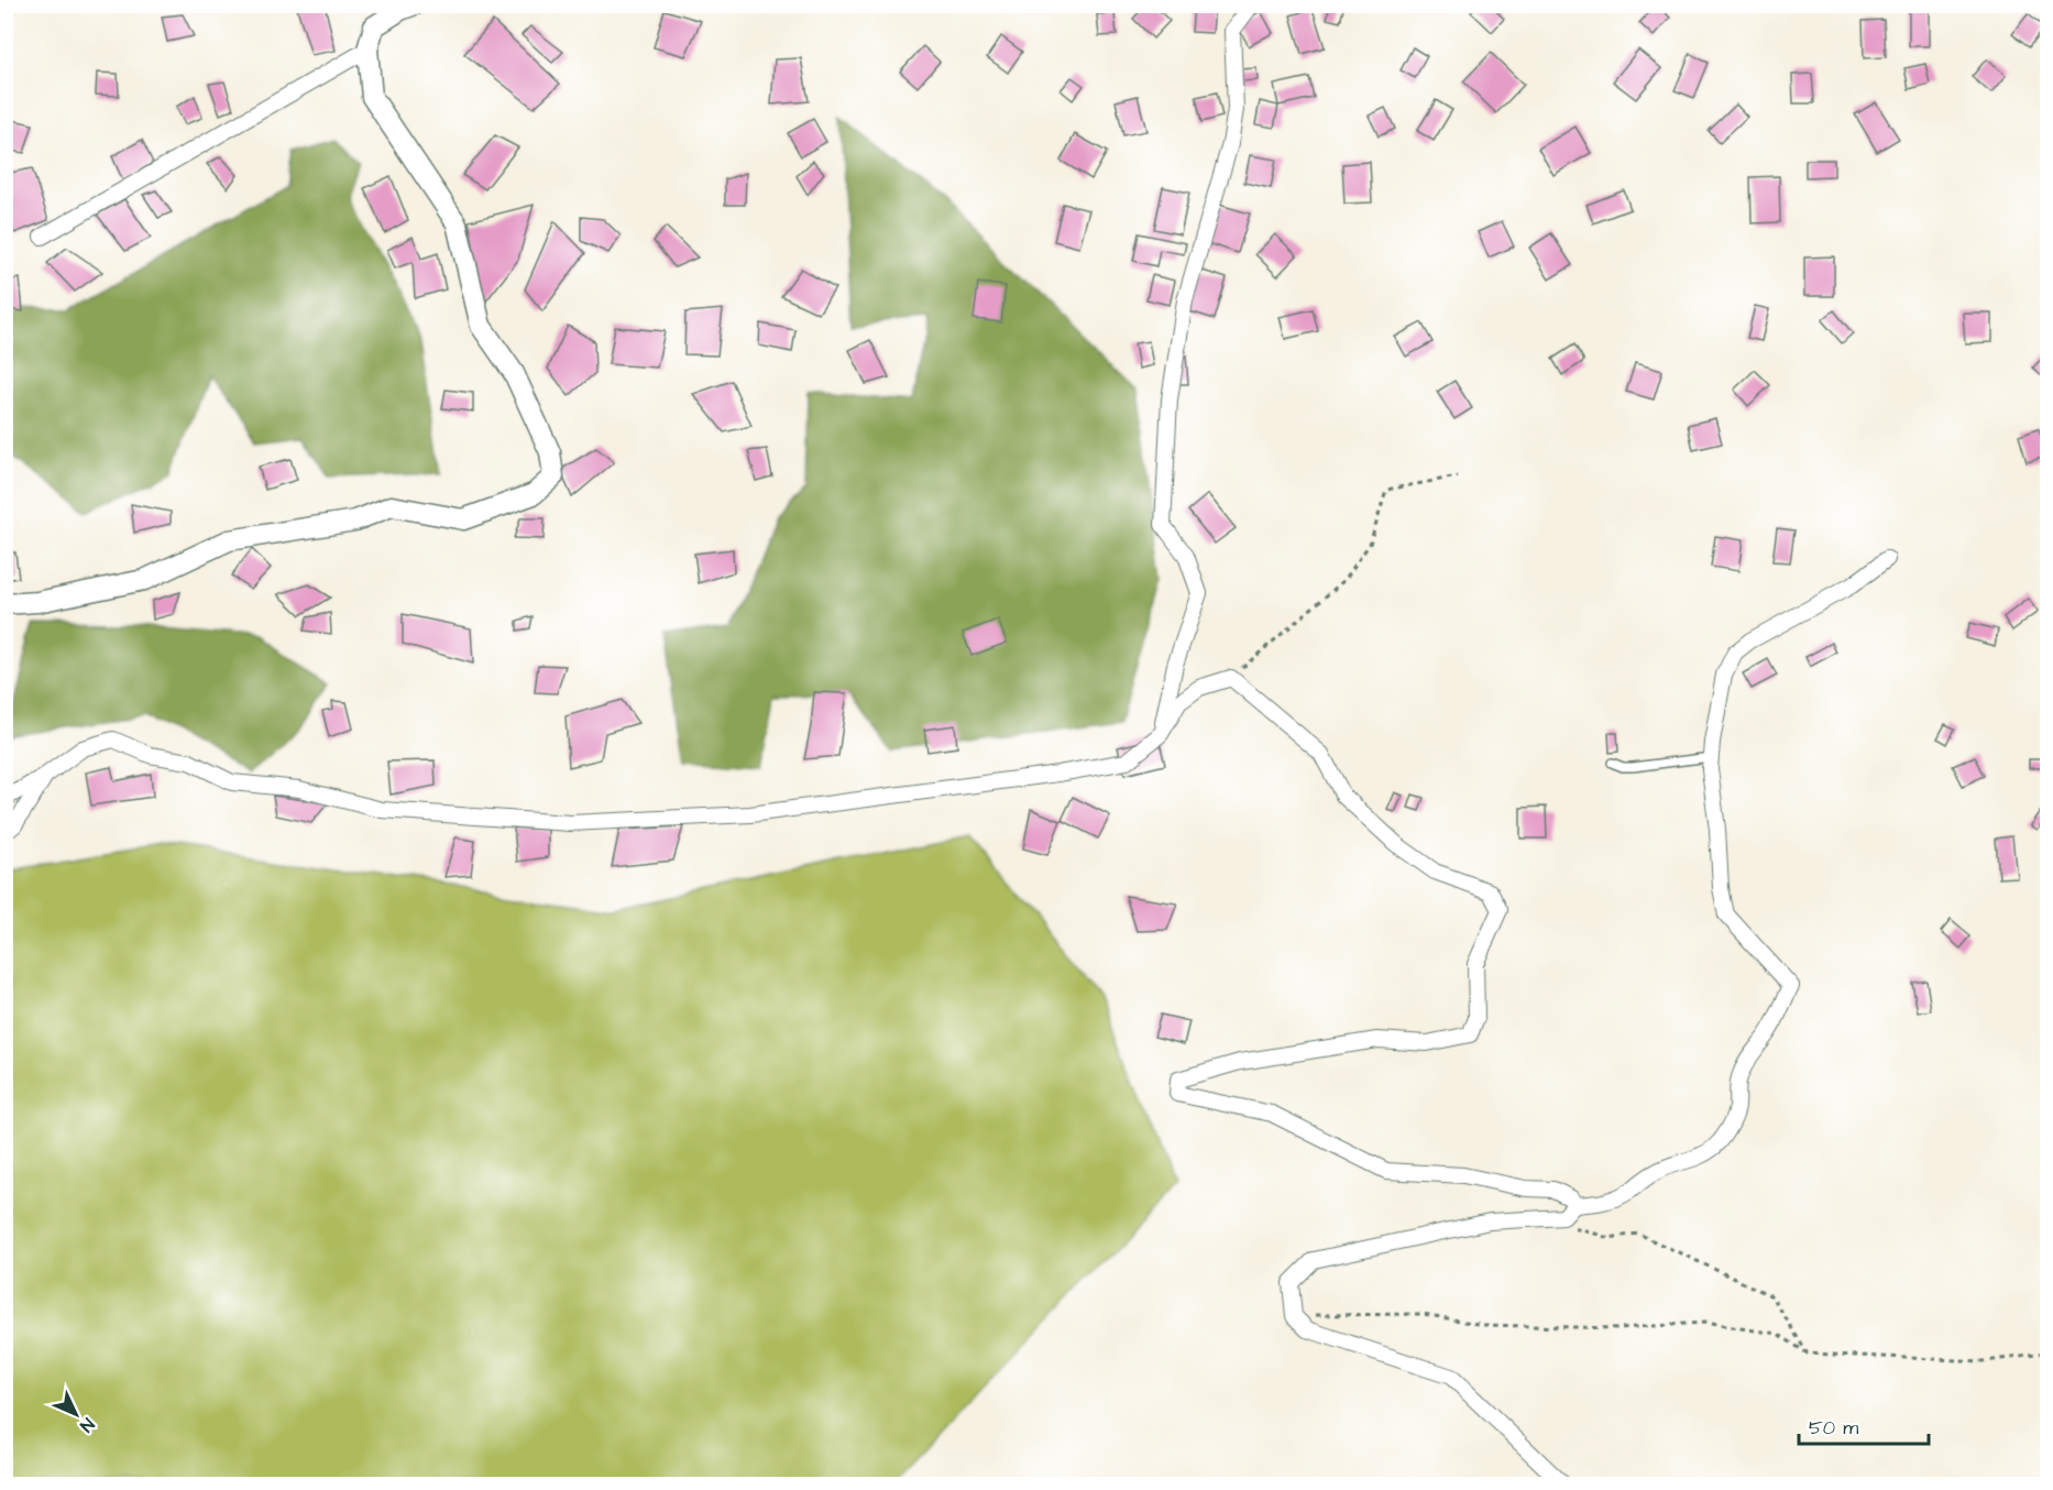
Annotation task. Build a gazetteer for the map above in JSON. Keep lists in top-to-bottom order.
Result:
{
  "scale_bar": "50 m",
  "north": "bottom right"
}
